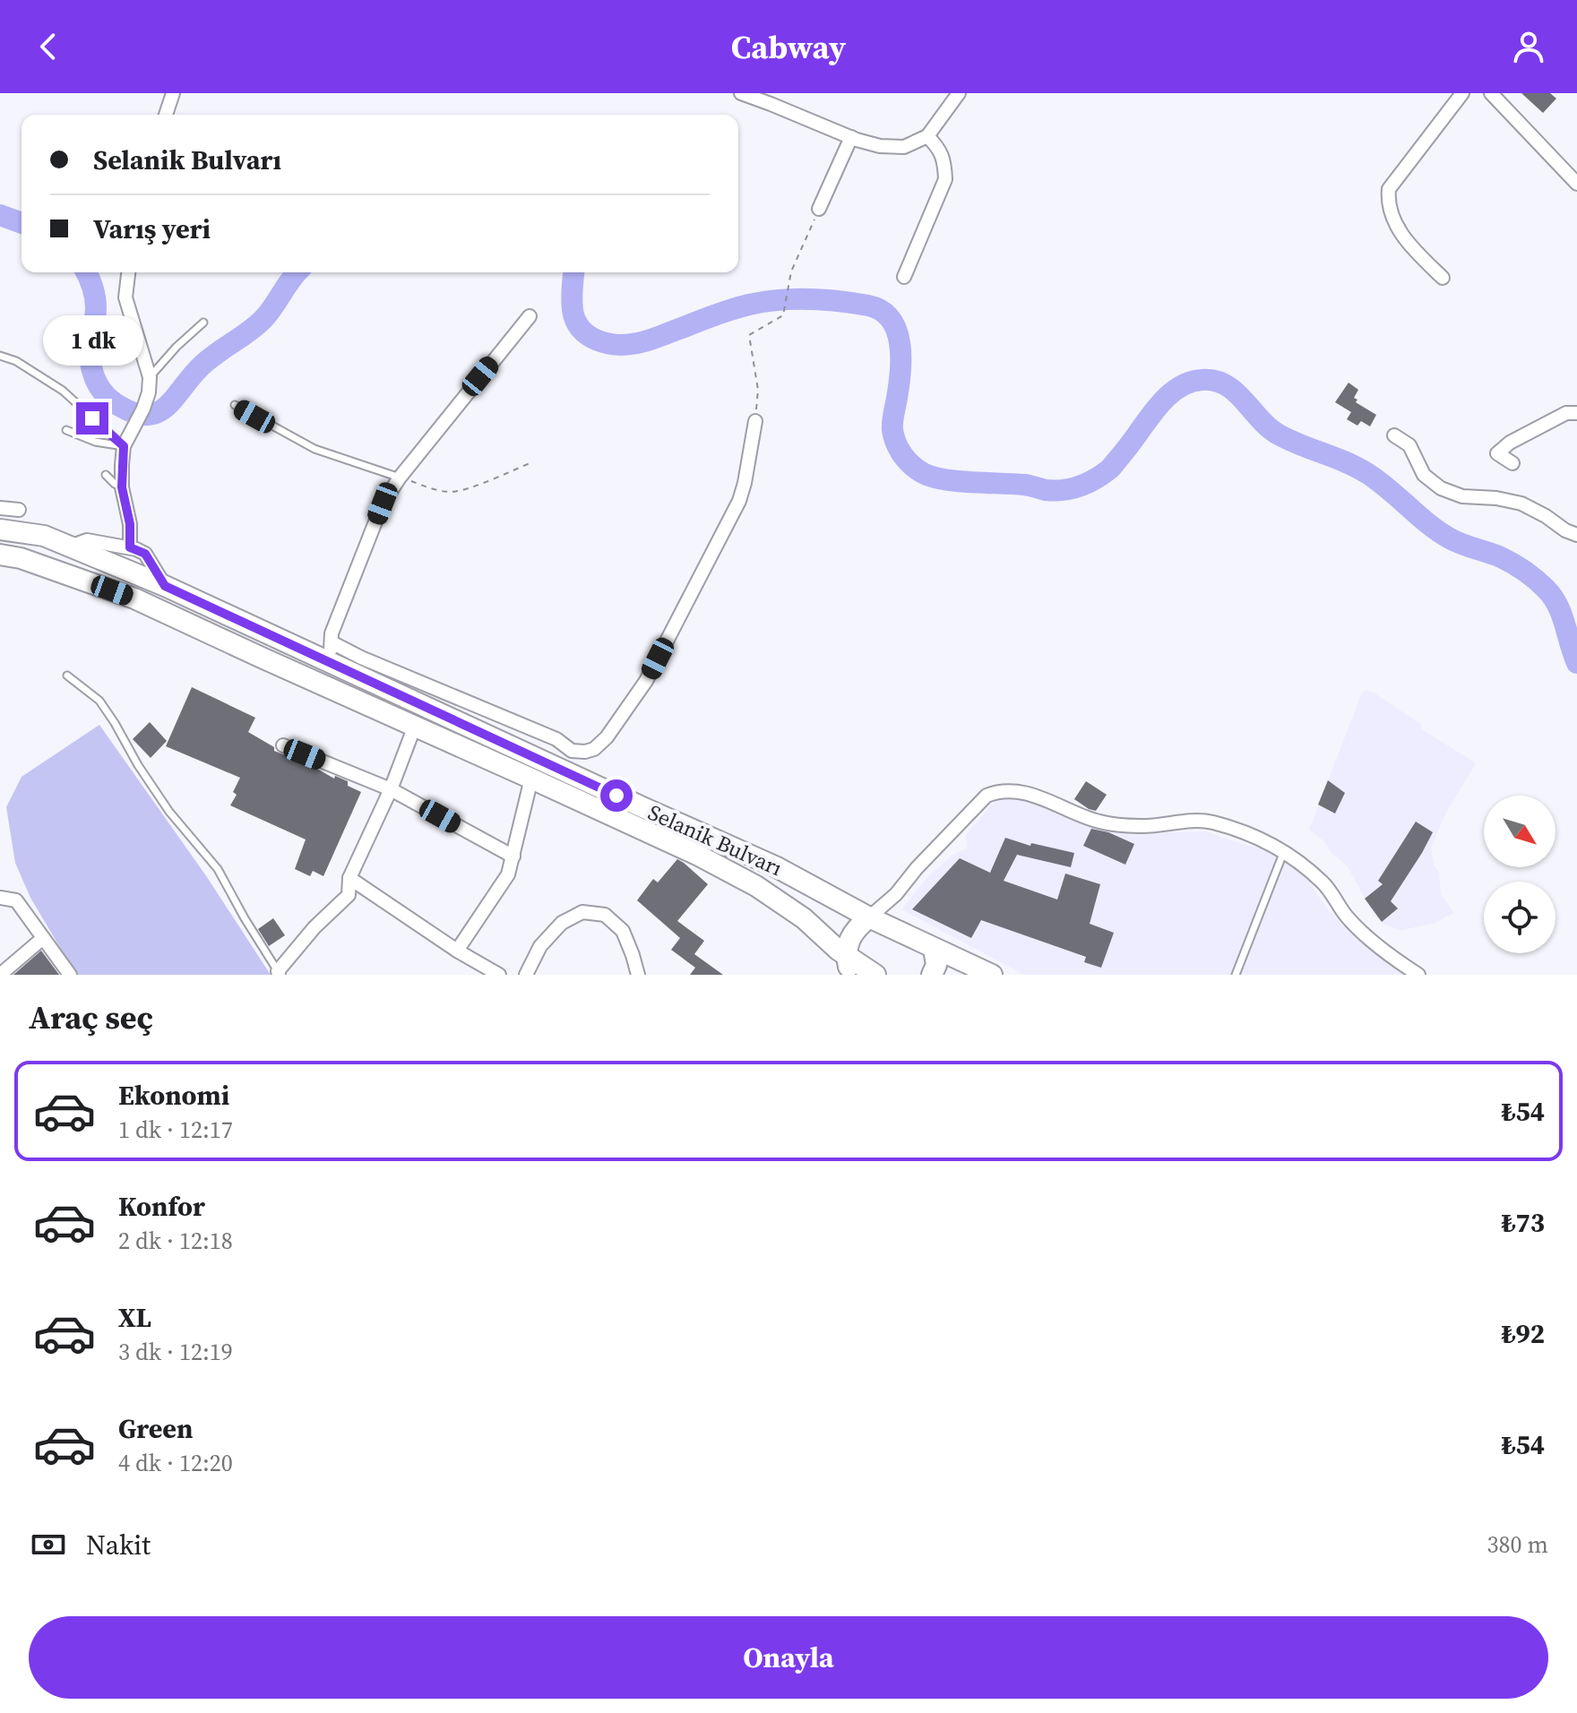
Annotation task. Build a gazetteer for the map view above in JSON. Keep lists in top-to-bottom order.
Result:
{
  "streets": {
    "main road": ["Selanik Bulvarı"]
  },
  "north": "bottom right",
  "page": {
    "header": "Cabway",
    "banner": ["Selanik Bulvarı", "Varış yeri"],
    "bubble": "1 dk",
    "heading": "Araç seç",
    "list": [
      {
        "name": "Ekonomi",
        "note": "1 dk · 12:17",
        "value": "₺54"
      },
      {
        "name": "Konfor",
        "note": "2 dk · 12:18",
        "value": "₺73"
      },
      {
        "name": "XL",
        "note": "3 dk · 12:19",
        "value": "₺92"
      },
      {
        "name": "Green",
        "note": "4 dk · 12:20",
        "value": "₺54"
      }
    ],
    "pay": ["Nakit", "380 m"],
    "buttons": "Onayla"
  }
}
